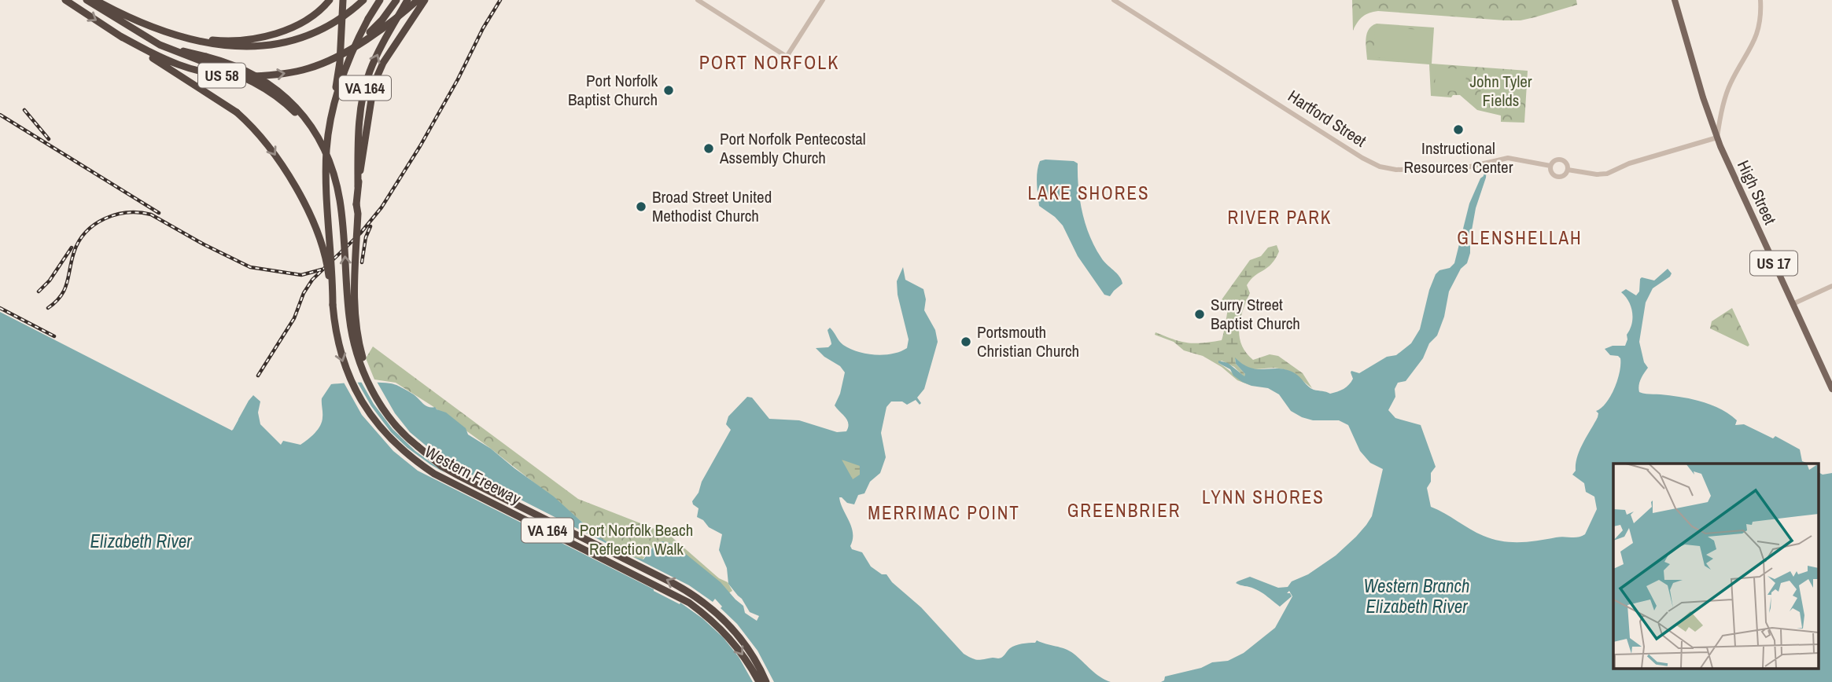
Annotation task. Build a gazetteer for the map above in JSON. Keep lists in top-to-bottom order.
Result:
{
  "streets": {
    "highway": ["US 58", "VA 164", "Western Freeway"],
    "main road": ["High Street", "US 17"],
    "street": ["Hartford Street"]
  },
  "crossings": [
    ["Hartford Street", "High Street"]
  ],
  "districts": [
    "PORT NORFOLK",
    "LAKE SHORES",
    "RIVER PARK",
    "GLENSHELLAH",
    "LYNN SHORES",
    "GREENBRIER",
    "MERRIMAC POINT"
  ],
  "water": ["Elizabeth River", "Western Branch Elizabeth River"],
  "parks": ["John Tyler Fields", "Port Norfolk Beach Reflection Walk"],
  "places": [
    "Port Norfolk Baptist Church",
    "Instructional Resources Center",
    "Port Norfolk Pentecostal Assembly Church",
    "Broad Street United Methodist Church",
    "Surry Street Baptist Church",
    "Portsmouth Christian Church"
  ]
}
